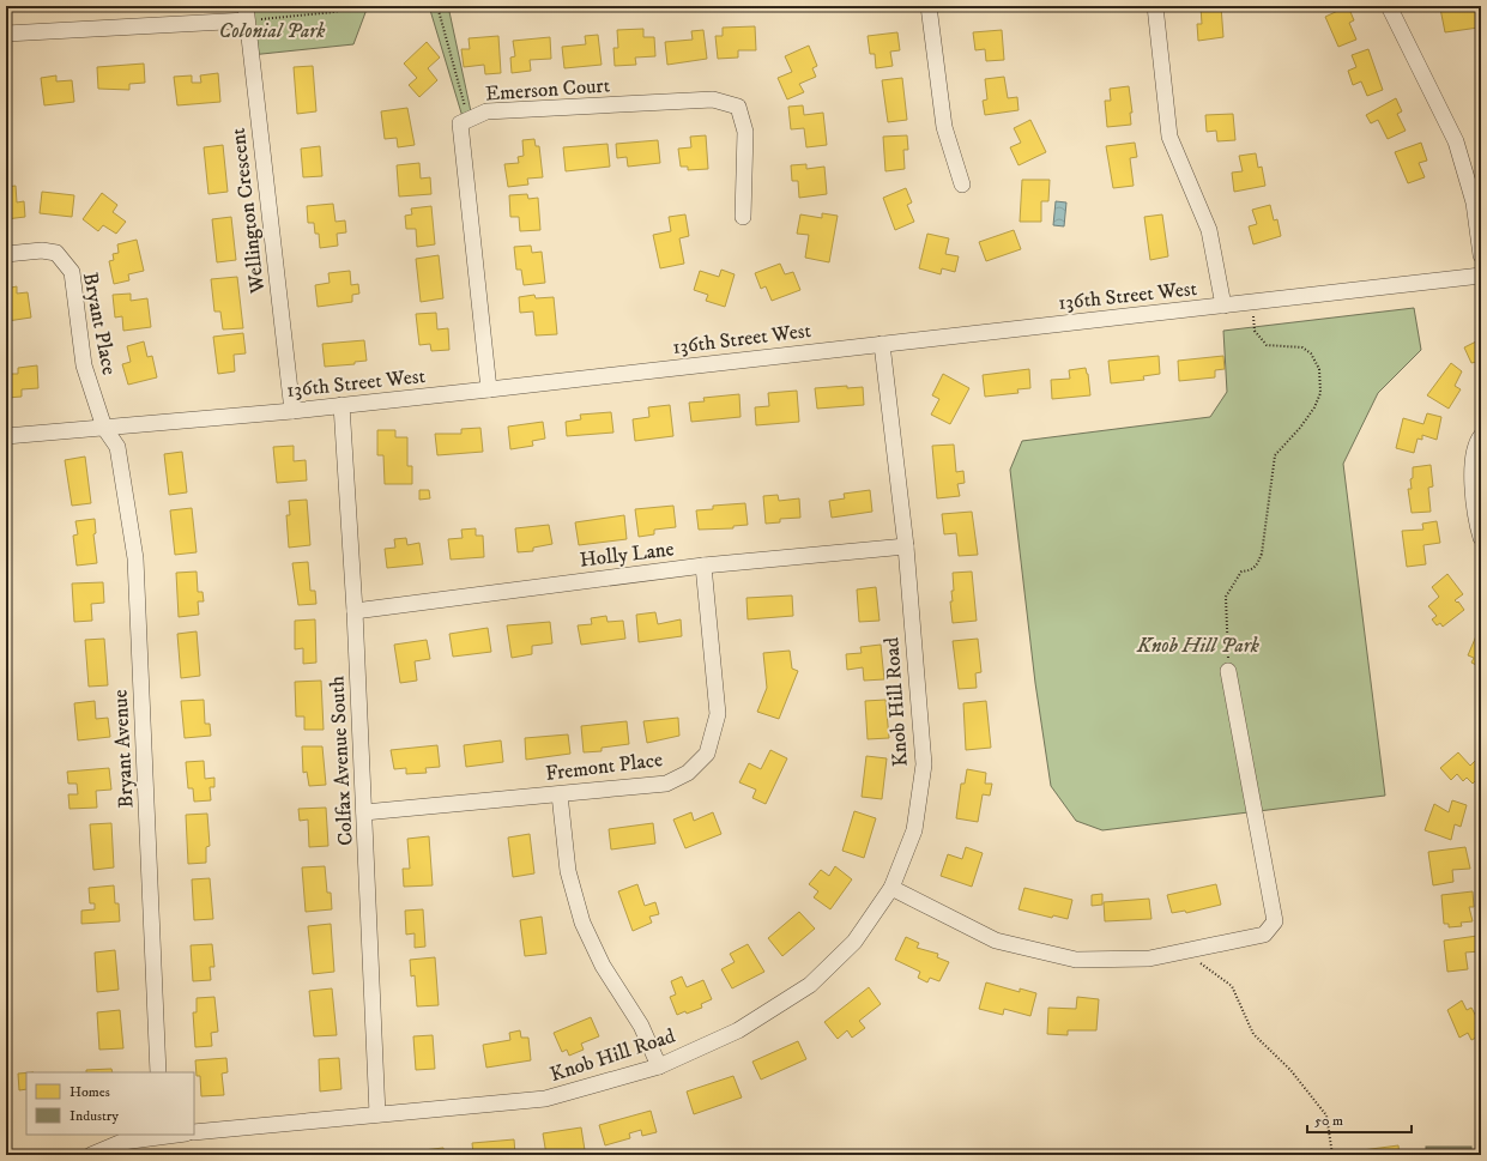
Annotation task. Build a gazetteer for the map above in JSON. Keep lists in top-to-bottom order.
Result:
{
  "streets": {
    "street": [
      "Emerson Court",
      "Wellington Crescent",
      "136th Street West",
      "Bryant Place",
      "Holly Lane",
      "Knob Hill Road",
      "Bryant Avenue",
      "Colfax Avenue South",
      "Fremont Place"
    ]
  },
  "crossings": [
    ["Emerson Court", "136th Street West"],
    ["Wellington Crescent", "136th Street West"],
    ["136th Street West", "Bryant Place"],
    ["136th Street West", "Knob Hill Road"],
    ["136th Street West", "Bryant Avenue"],
    ["136th Street West", "Colfax Avenue South"],
    ["Bryant Place", "Bryant Avenue"],
    ["Holly Lane", "Knob Hill Road"],
    ["Holly Lane", "Colfax Avenue South"],
    ["Holly Lane", "Fremont Place"],
    ["Knob Hill Road", "Colfax Avenue South"],
    ["Colfax Avenue South", "Fremont Place"]
  ],
  "parks": ["Colonial Park", "Knob Hill Park"],
  "legend": ["Homes", "Industry"],
  "scale_bar": "50 m"
}
